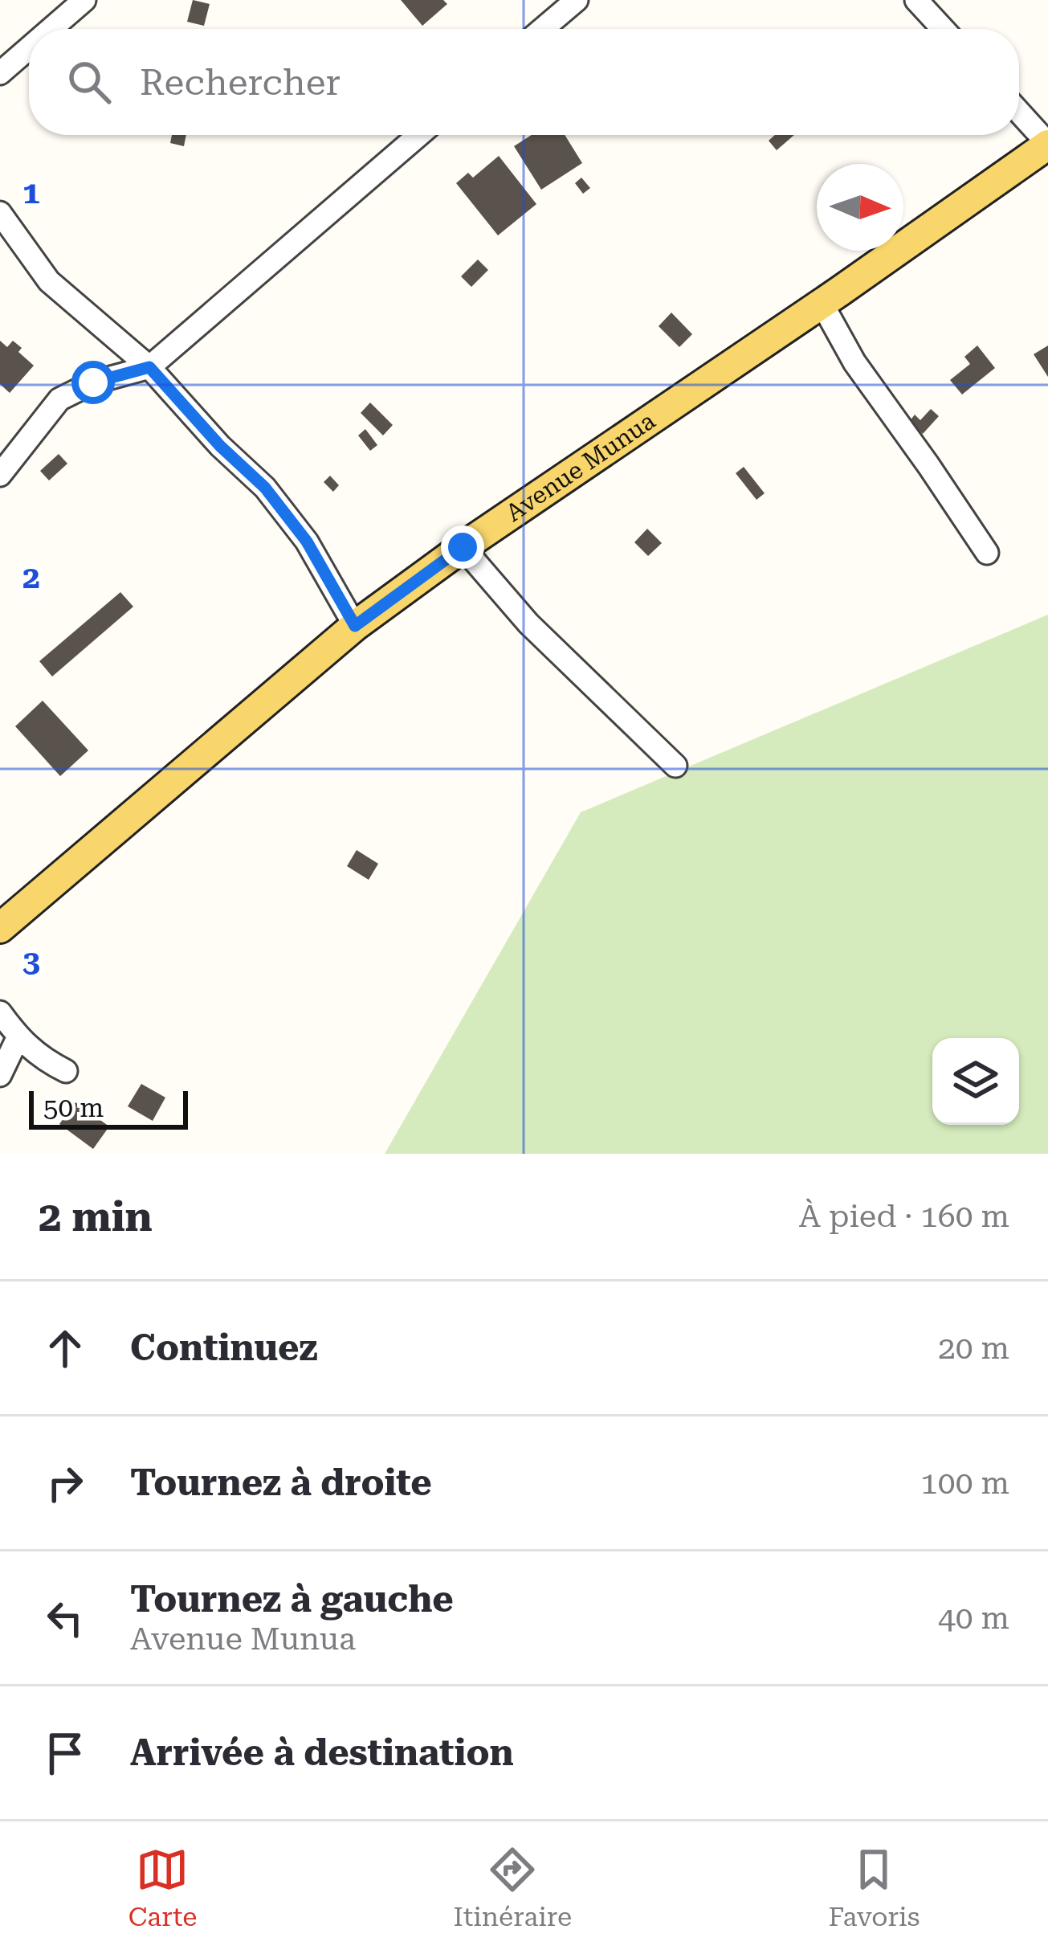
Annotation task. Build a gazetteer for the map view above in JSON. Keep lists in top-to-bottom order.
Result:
{
  "streets": {
    "main road": ["Avenue Munua"]
  },
  "scale_bar": "50 m",
  "north": "right",
  "page": {
    "search": "Rechercher",
    "scale": "50 m",
    "heading": ["2 min", "À pied · 160 m"],
    "list": [
      ["Continuez", "20 m"],
      ["Tournez à droite", "100 m"],
      ["Tournez à gauche", "Avenue Munua", "40 m"],
      "Arrivée à destination"
    ],
    "nav": ["Carte", "Itinéraire", "Favoris"]
  },
  "grid": {
    "rows": ["1", "2", "3"]
  }
}
